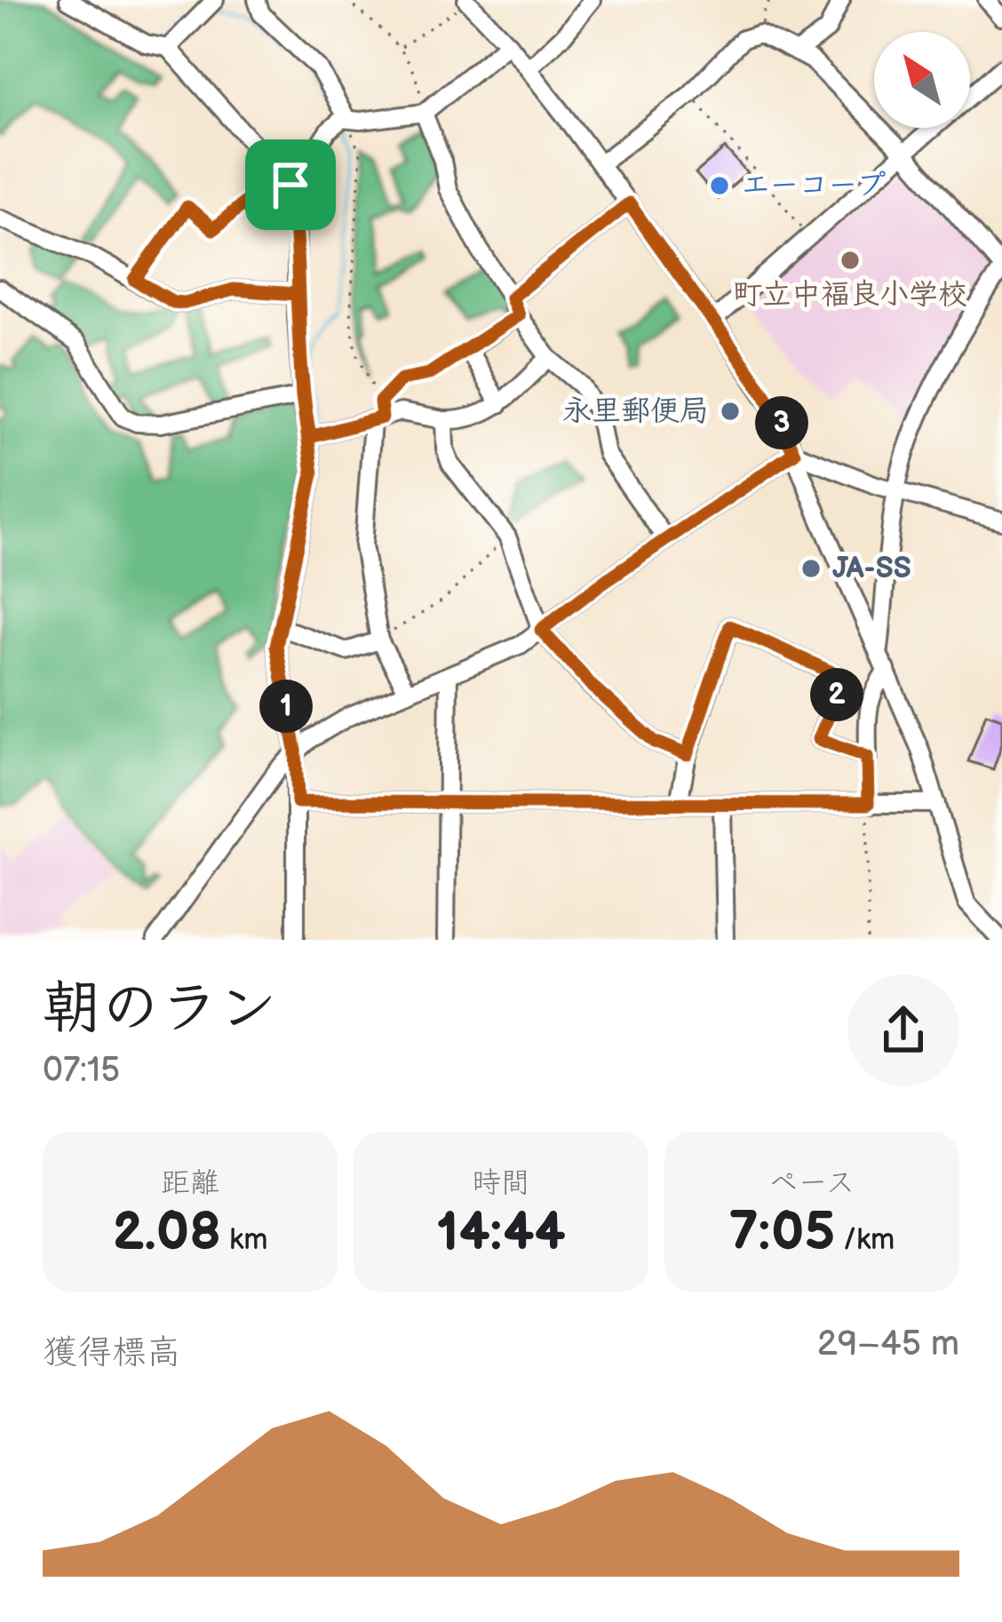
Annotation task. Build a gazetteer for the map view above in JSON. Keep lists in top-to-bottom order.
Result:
{
  "places": [
    "エーコープ",
    "町立中福良小学校",
    "永里郵便局",
    "JA-SS"
  ],
  "north": "top left",
  "page": {
    "pins": ["3", "2", "1"],
    "heading": ["朝のラン", "07:15"],
    "stats": [
      ["距離", "2.08 km"],
      ["時間", "14:44"],
      ["ペース", "7:05 /km"]
    ],
    "chart": ["獲得標高", "29–45 m"]
  }
}
